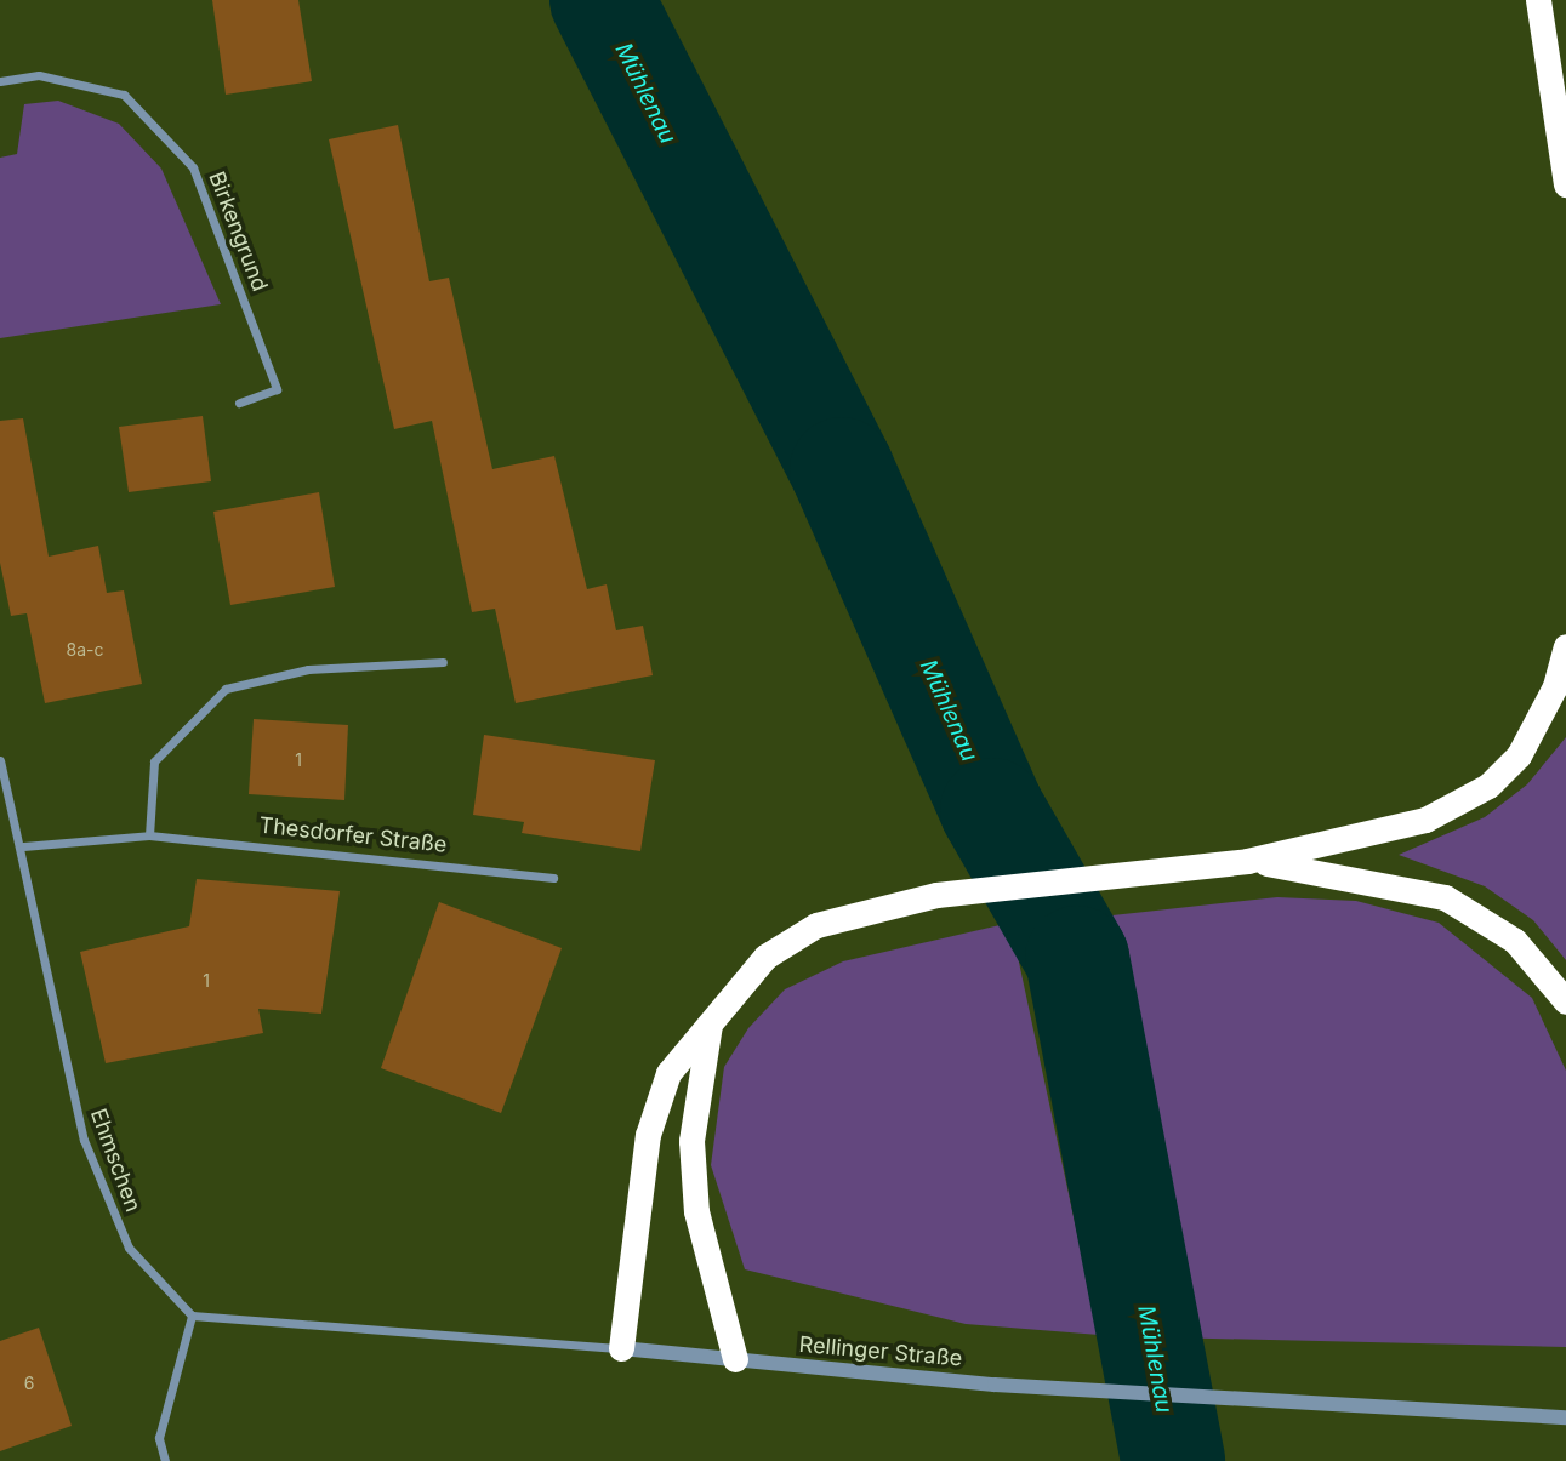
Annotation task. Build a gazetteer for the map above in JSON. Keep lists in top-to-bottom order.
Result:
{
  "streets": {
    "street": [
      "Birkengrund",
      "Thesdorfer Straße",
      "Ehmschen",
      "Rellinger Straße"
    ]
  },
  "crossings": [
    ["Thesdorfer Straße", "Ehmschen"],
    ["Ehmschen", "Rellinger Straße"]
  ],
  "water": ["Mühlenau"],
  "house_numbers": [
    "8a-c",
    "1",
    "1",
    "6"
  ]
}
